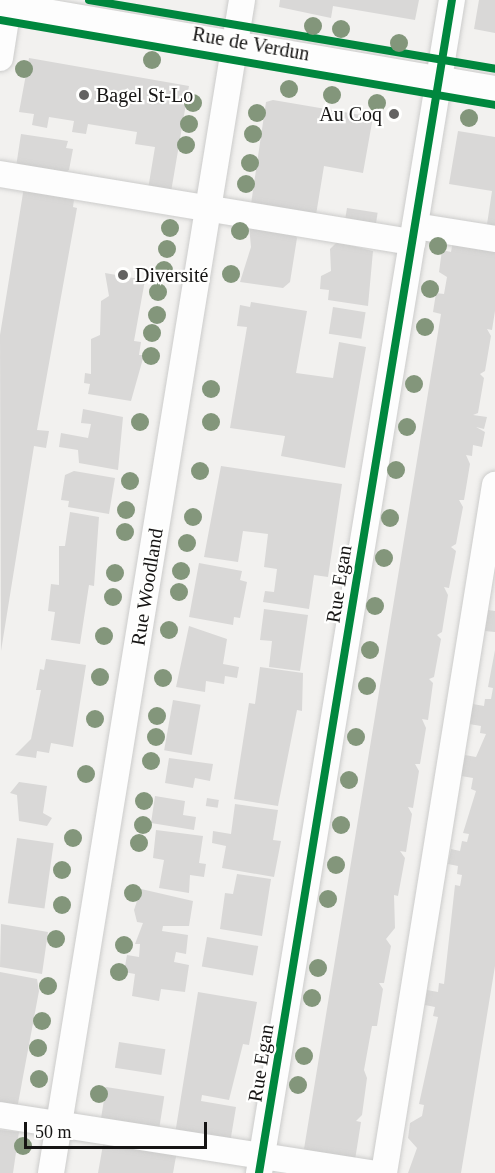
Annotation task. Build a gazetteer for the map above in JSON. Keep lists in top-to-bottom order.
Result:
{
  "streets": {
    "street": ["Rue de Verdun", "Rue Egan", "Rue Woodland"]
  },
  "crossings": [
    ["Rue de Verdun", "Rue Egan"],
    ["Rue de Verdun", "Rue Woodland"]
  ],
  "places": ["Bagel St-Lo", "Au Coq", "Diversité"],
  "scale_bar": "50 m"
}
